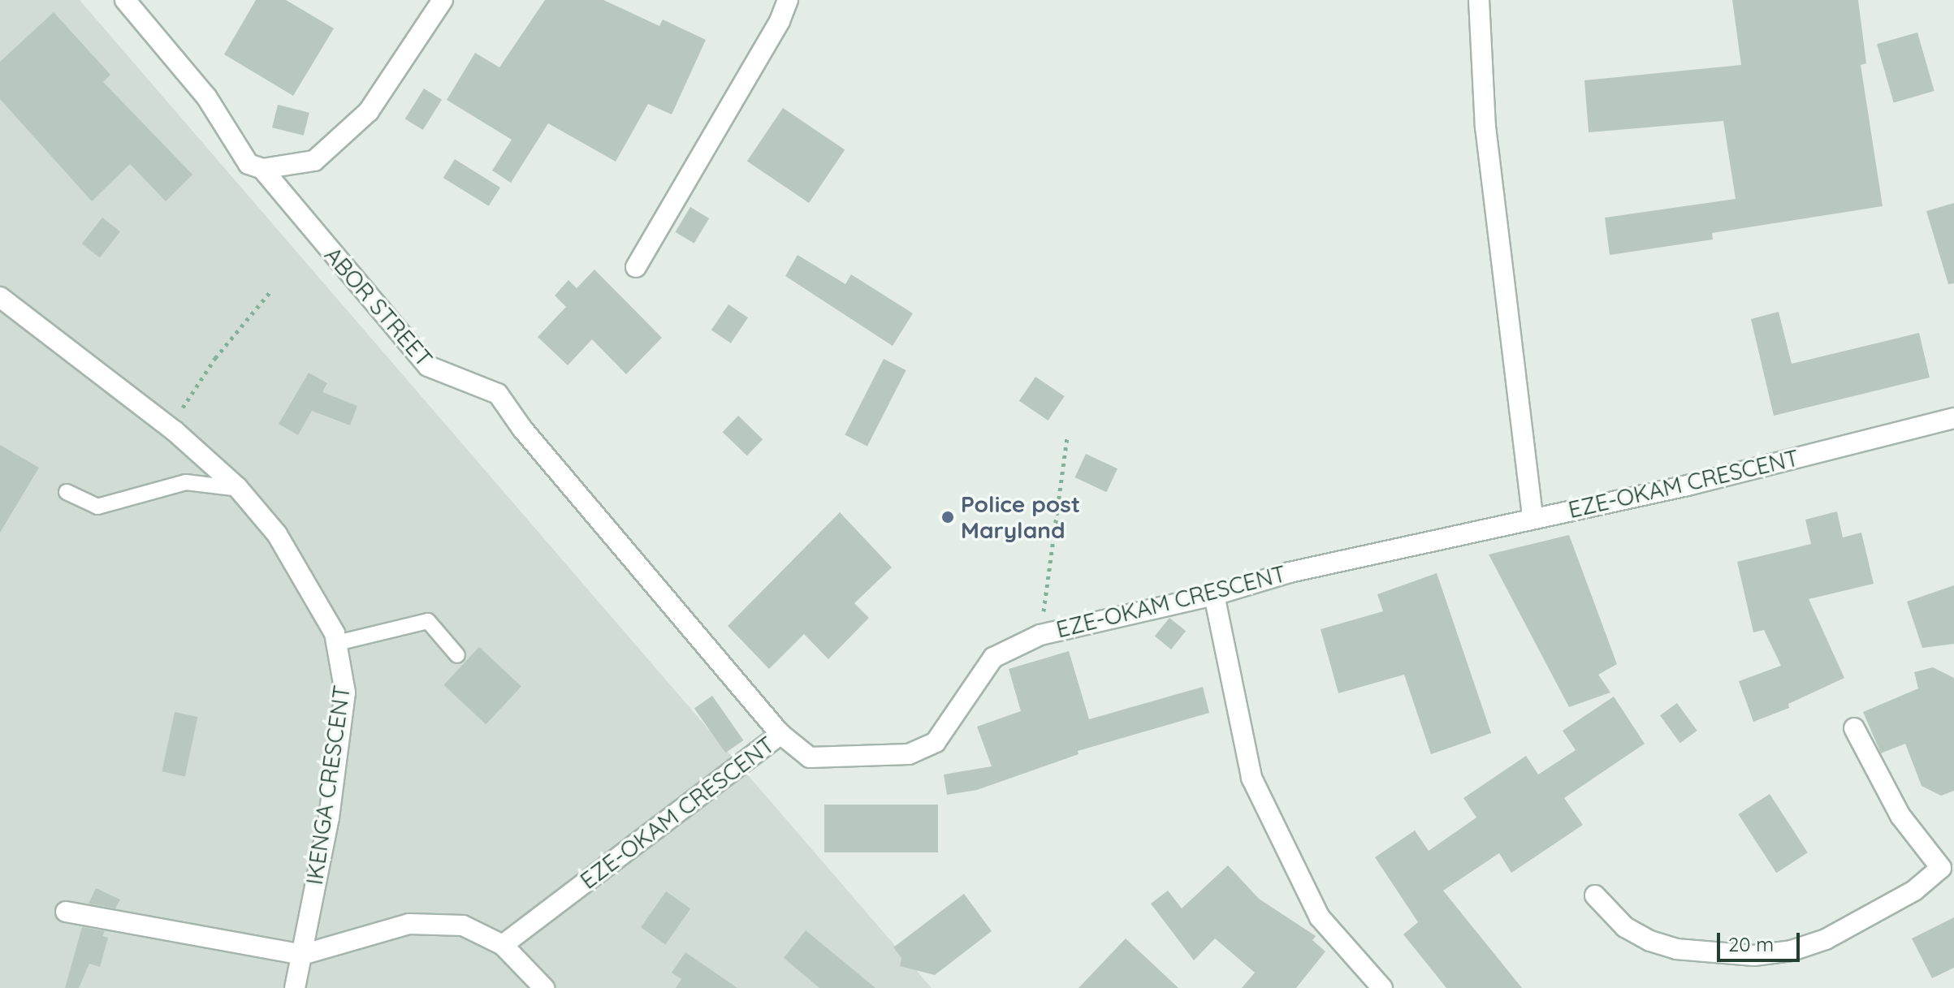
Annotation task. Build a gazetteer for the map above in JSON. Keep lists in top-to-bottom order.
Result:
{
  "streets": {
    "street": ["ABOR STREET", "EZE-OKAM CRESCENT", "IKENGA CRESCENT"]
  },
  "crossings": [
    ["ABOR STREET", "EZE-OKAM CRESCENT"]
  ],
  "places": ["Police post Maryland"],
  "scale_bar": "20 m"
}
